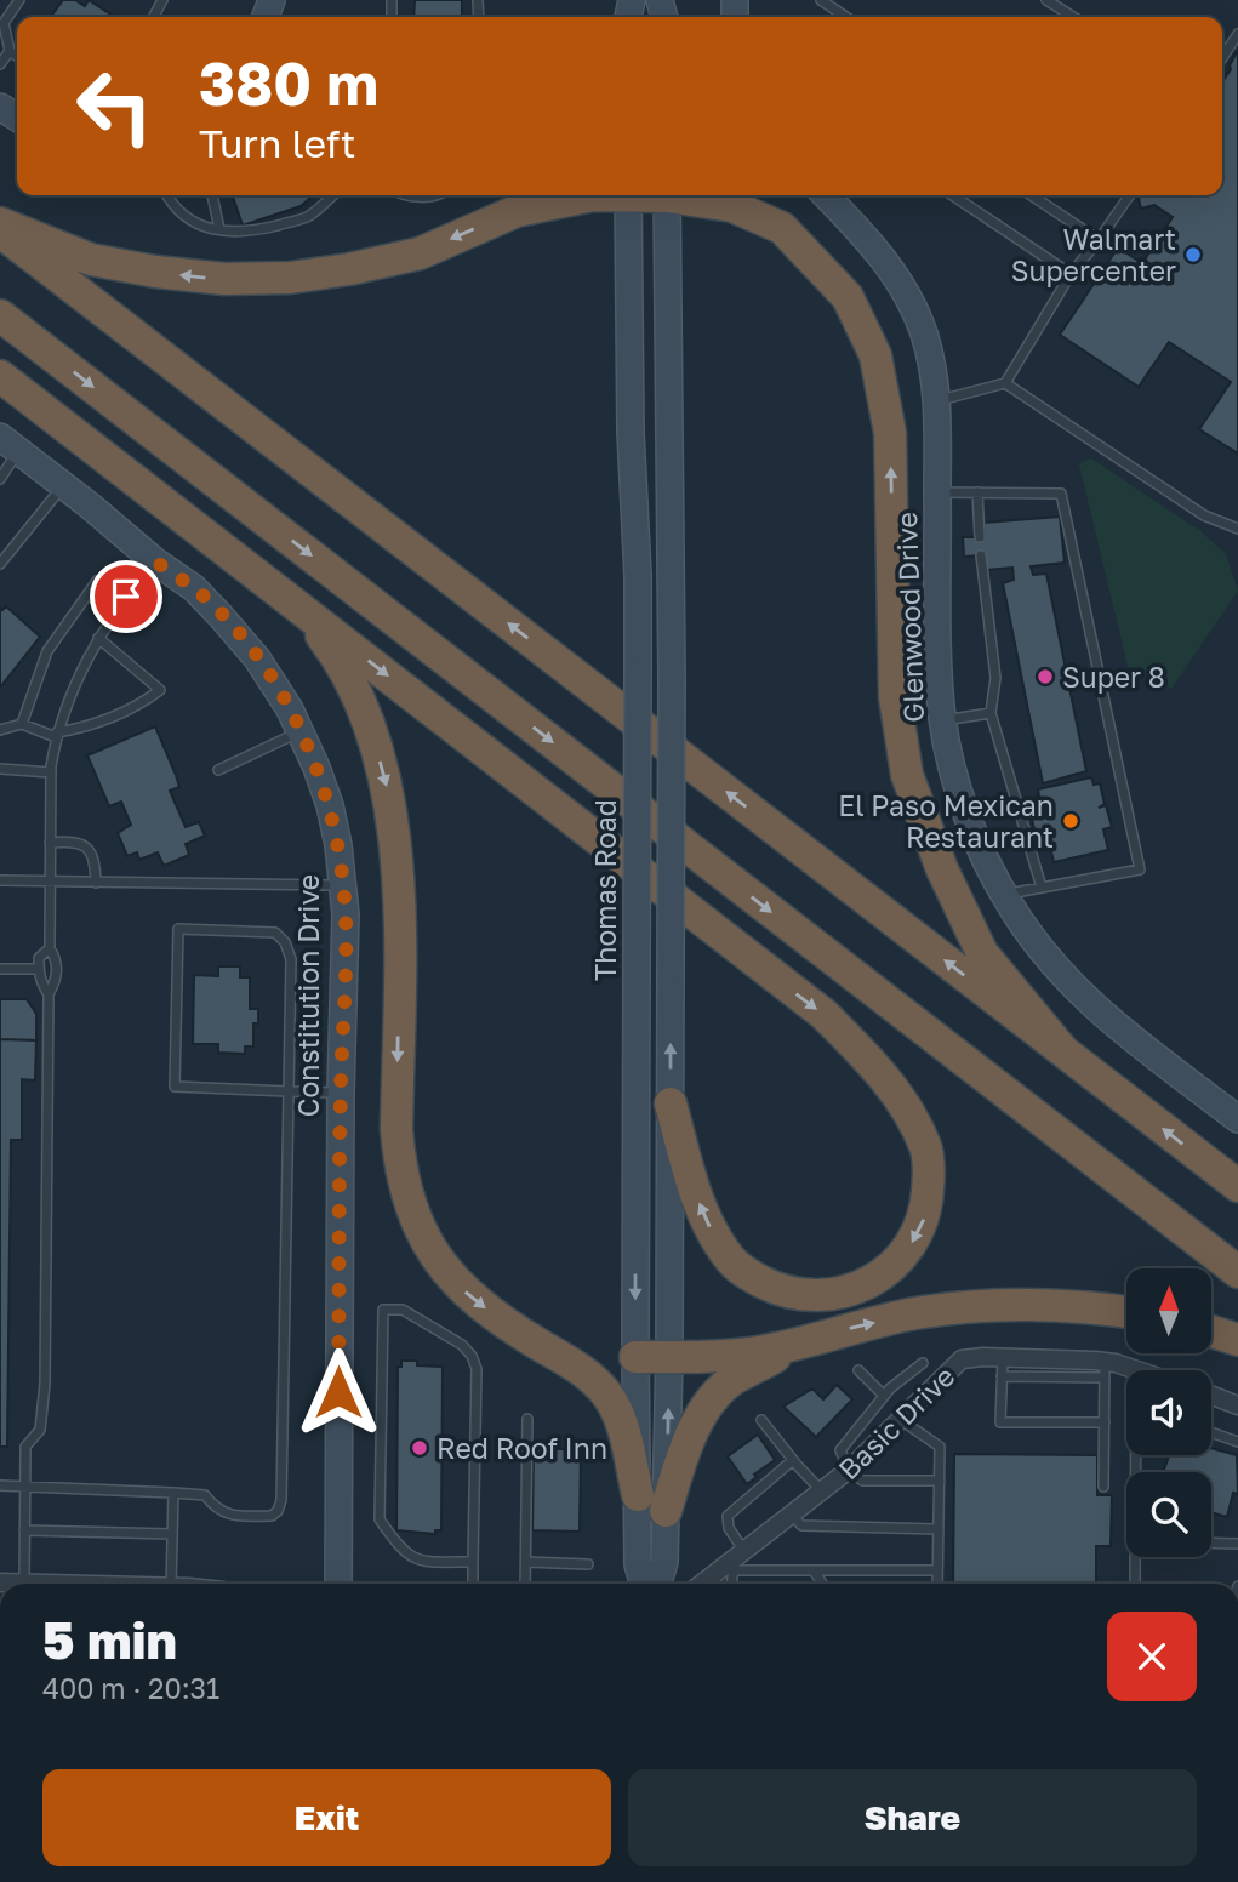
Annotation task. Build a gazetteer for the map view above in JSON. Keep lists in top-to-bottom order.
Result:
{
  "streets": {
    "main road": ["Glenwood Drive", "Thomas Road", "Constitution Drive"],
    "street": ["Basic Drive"]
  },
  "places": [
    "Walmart Supercenter",
    "Super 8",
    "El Paso Mexican Restaurant",
    "Red Roof Inn"
  ],
  "north": "top",
  "page": {
    "turn": ["380 m", "Turn left"],
    "heading": ["5 min", "400 m · 20:31"],
    "buttons": ["Exit", "Share"]
  }
}
